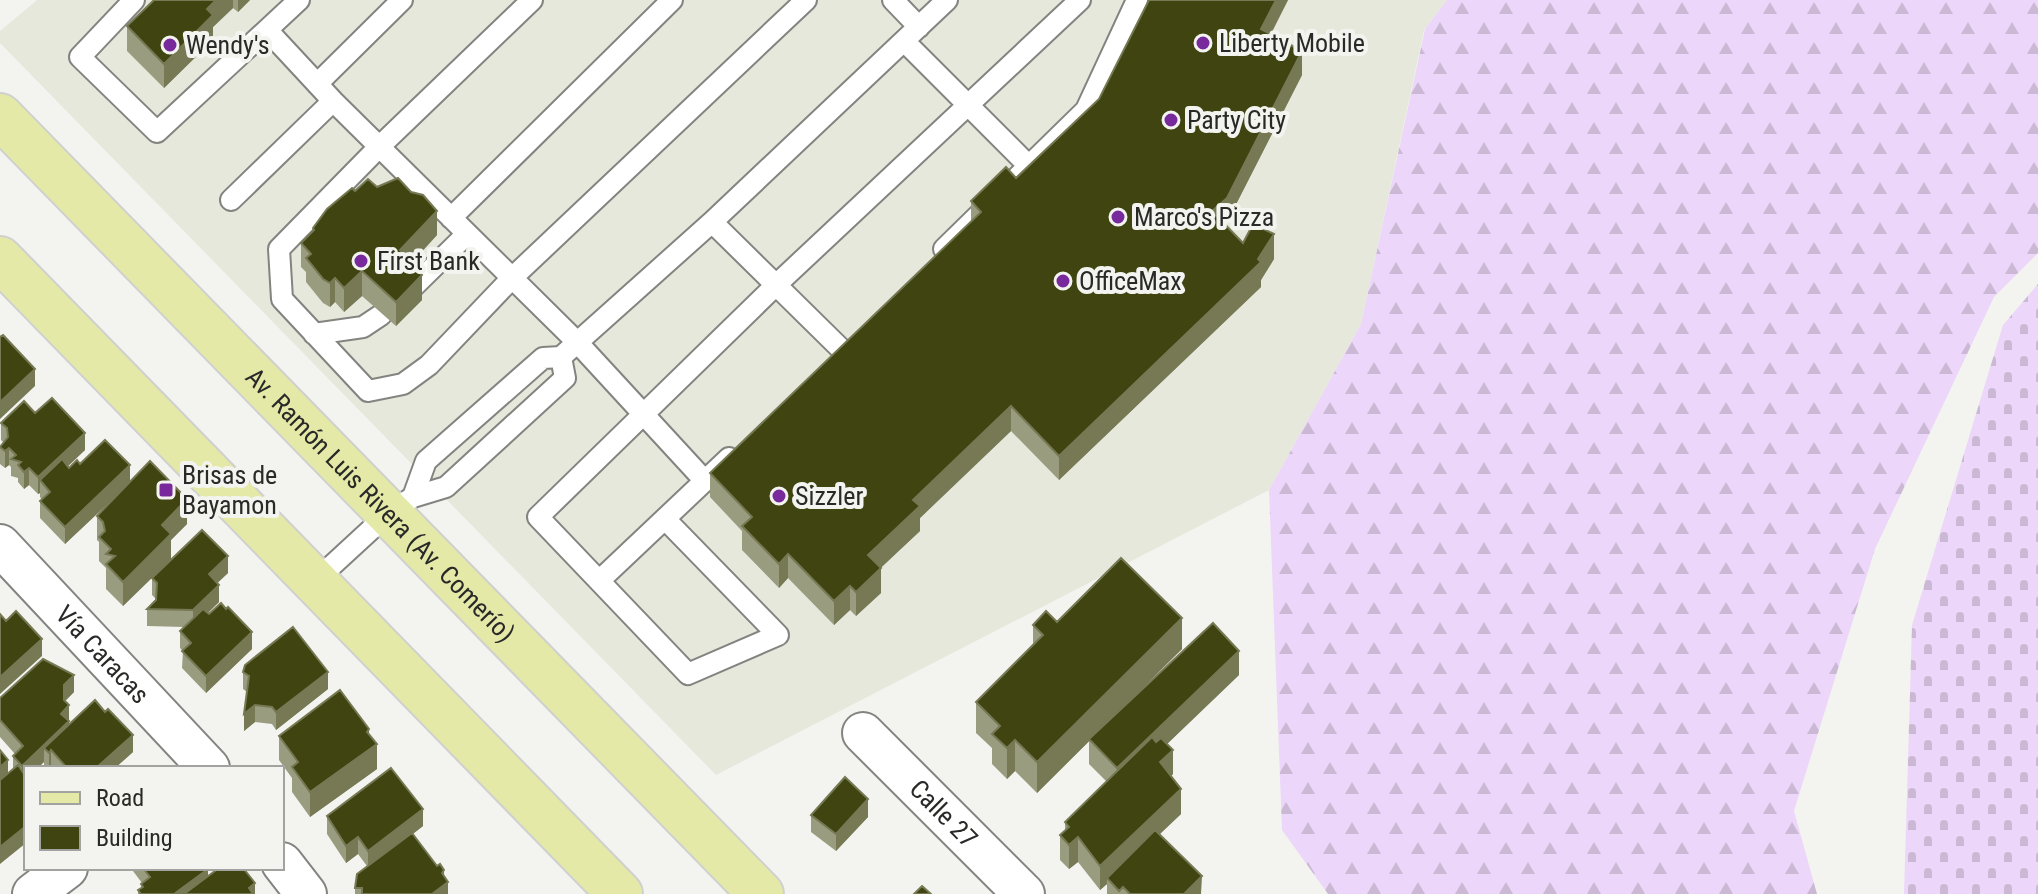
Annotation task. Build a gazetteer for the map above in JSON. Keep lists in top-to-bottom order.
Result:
{
  "streets": {
    "main road": ["Av. Ramón Luis Rivera (Av. Comerío)"],
    "street": ["Vía Caracas", "Calle 27"]
  },
  "places": {
    "other": [
      "Liberty Mobile",
      "Wendy's",
      "Party City",
      "Marco's Pizza",
      "First Bank",
      "OfficeMax",
      "Sizzler"
    ],
    "transit": ["Brisas de Bayamon"]
  },
  "legend": ["Road", "Building"]
}
